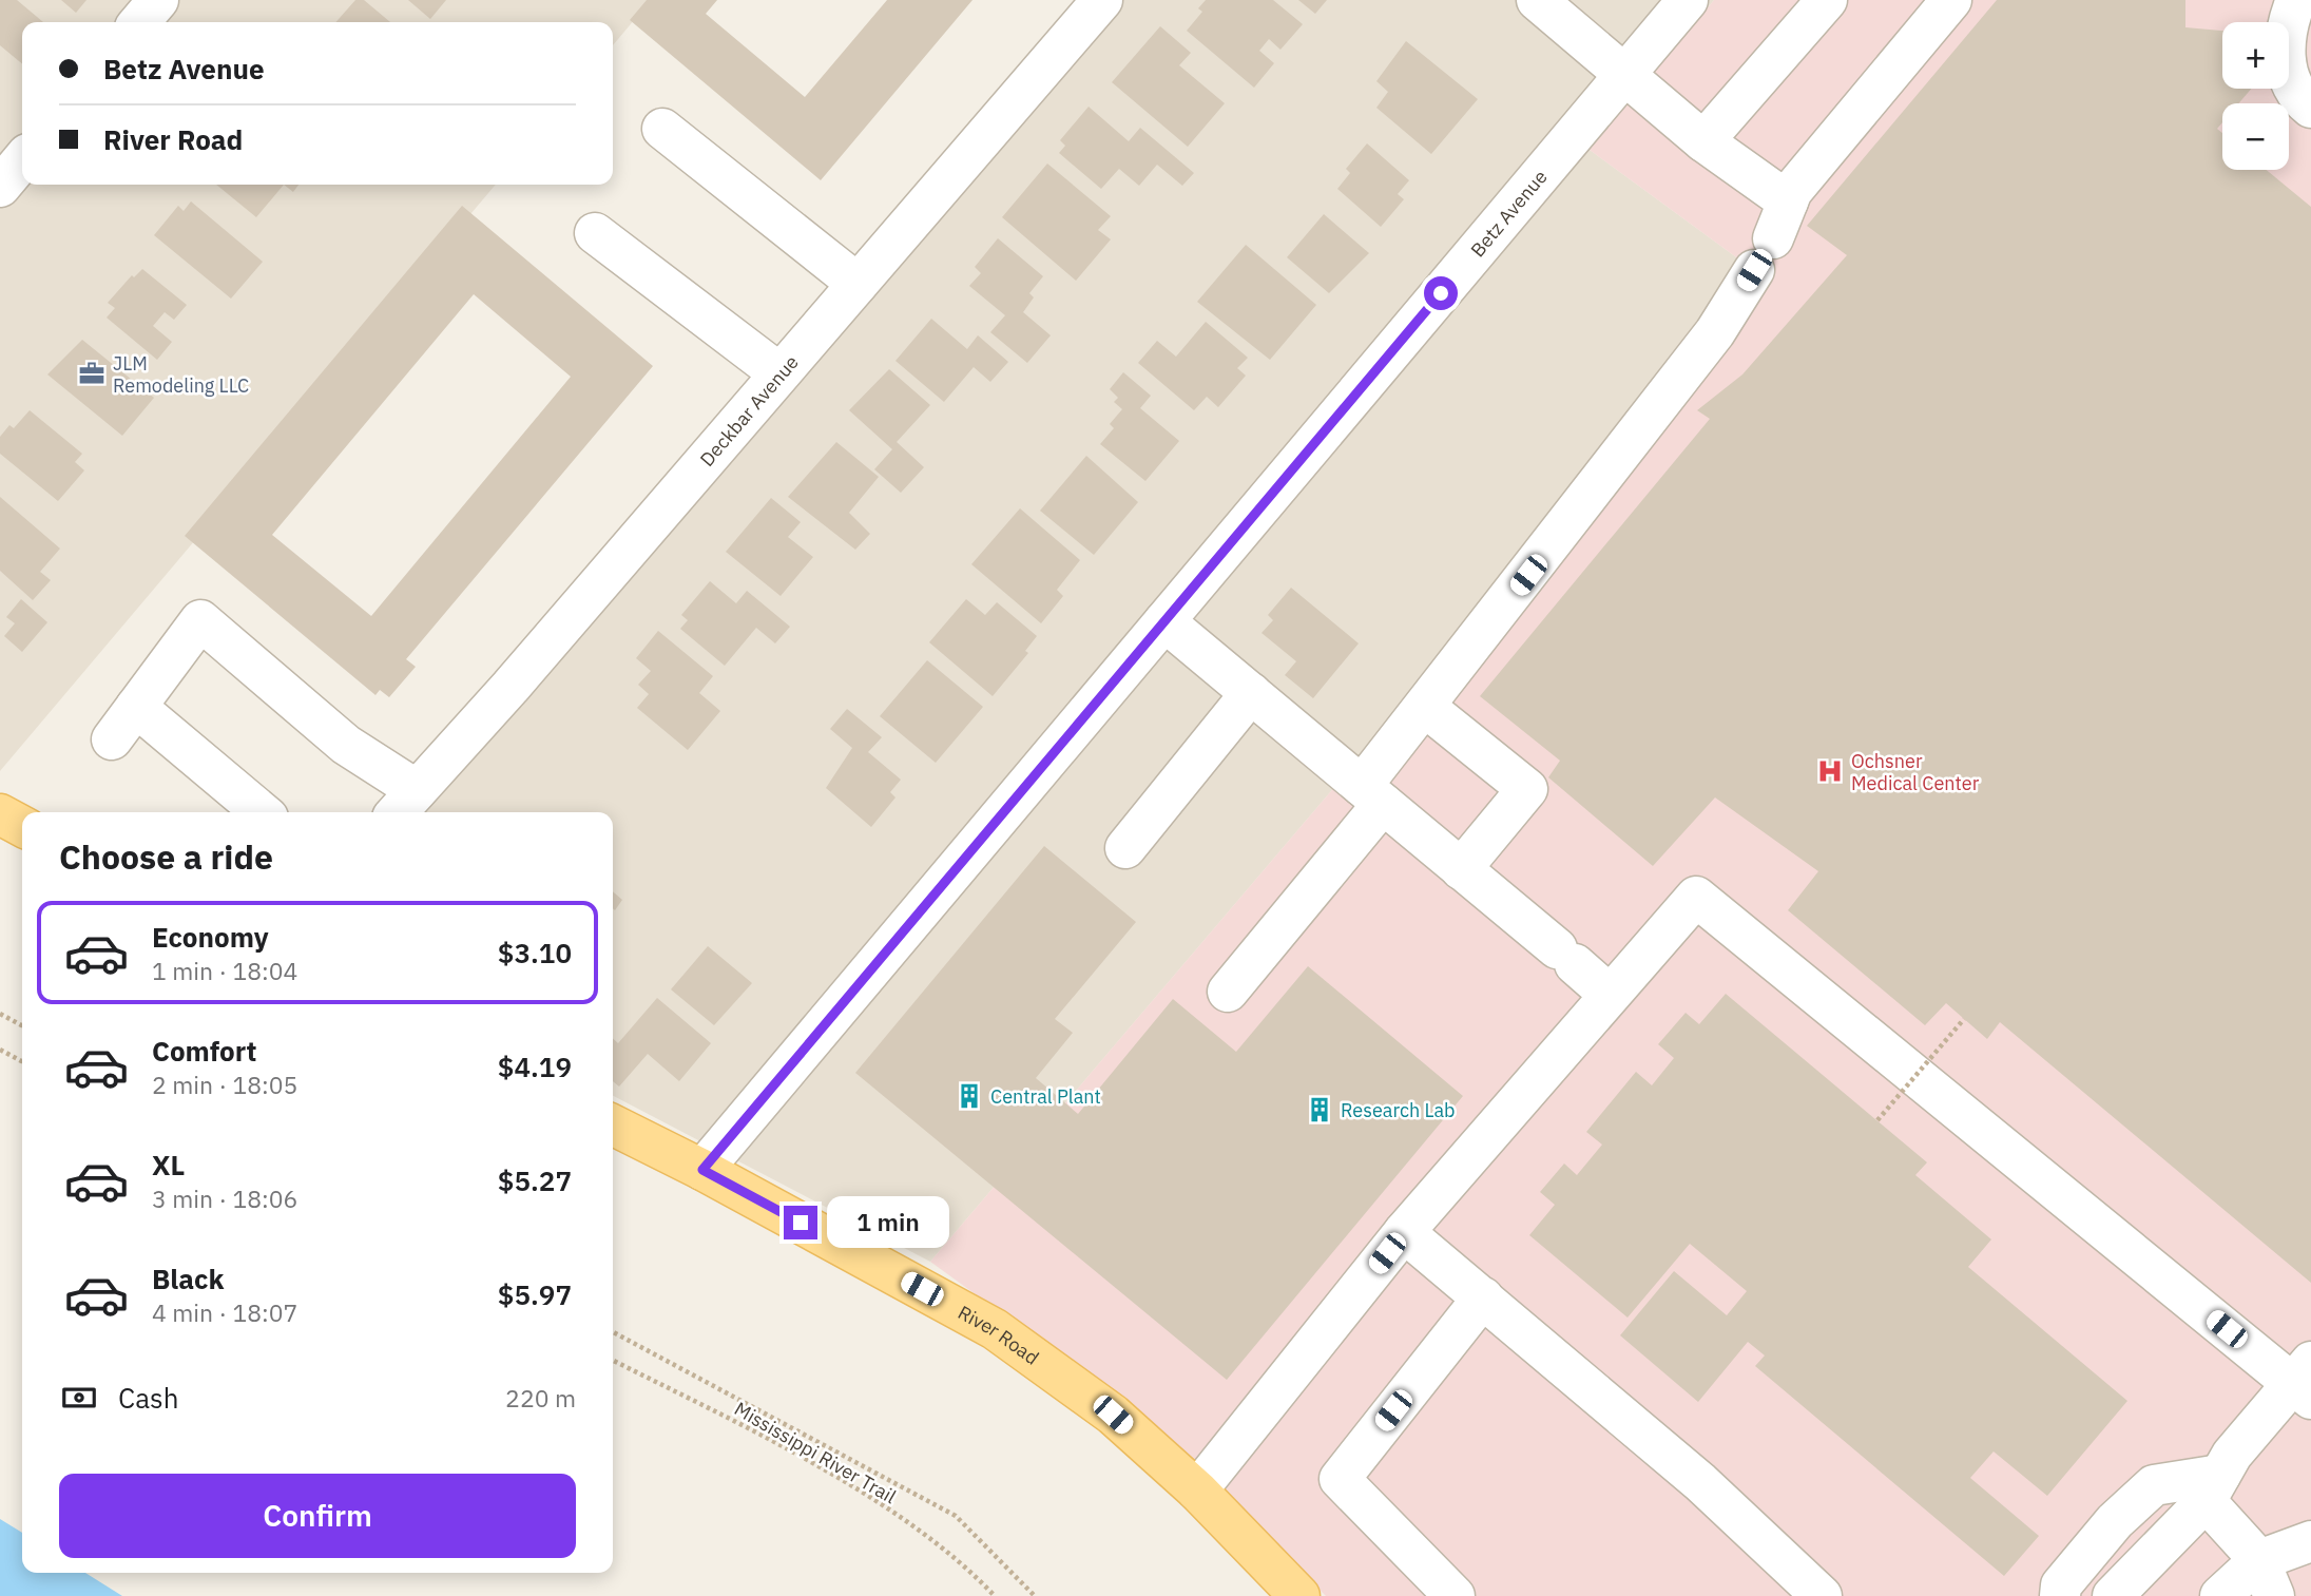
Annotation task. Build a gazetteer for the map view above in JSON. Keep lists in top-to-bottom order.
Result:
{
  "streets": {
    "main road": ["River Road"],
    "street": ["Betz Avenue", "Deckbar Avenue"],
    "path": ["Mississippi River Trail"]
  },
  "crossings": [
    ["Betz Avenue", "River Road"]
  ],
  "places": {
    "office": ["JLM Remodeling LLC"],
    "hospital": ["Ochsner Medical Center"],
    "building": ["Central Plant", "Research Lab"]
  },
  "page": {
    "map_buttons": ["+", "−"],
    "banner": ["Betz Avenue", "River Road"],
    "heading": "Choose a ride",
    "list": [
      {
        "name": "Economy",
        "note": "1 min · 18:04",
        "value": "$3.10"
      },
      {
        "name": "Comfort",
        "note": "2 min · 18:05",
        "value": "$4.19"
      },
      {
        "name": "XL",
        "note": "3 min · 18:06",
        "value": "$5.27"
      },
      {
        "name": "Black",
        "note": "4 min · 18:07",
        "value": "$5.97"
      }
    ],
    "bubble": "1 min",
    "pay": ["Cash", "220 m"],
    "buttons": "Confirm"
  }
}
